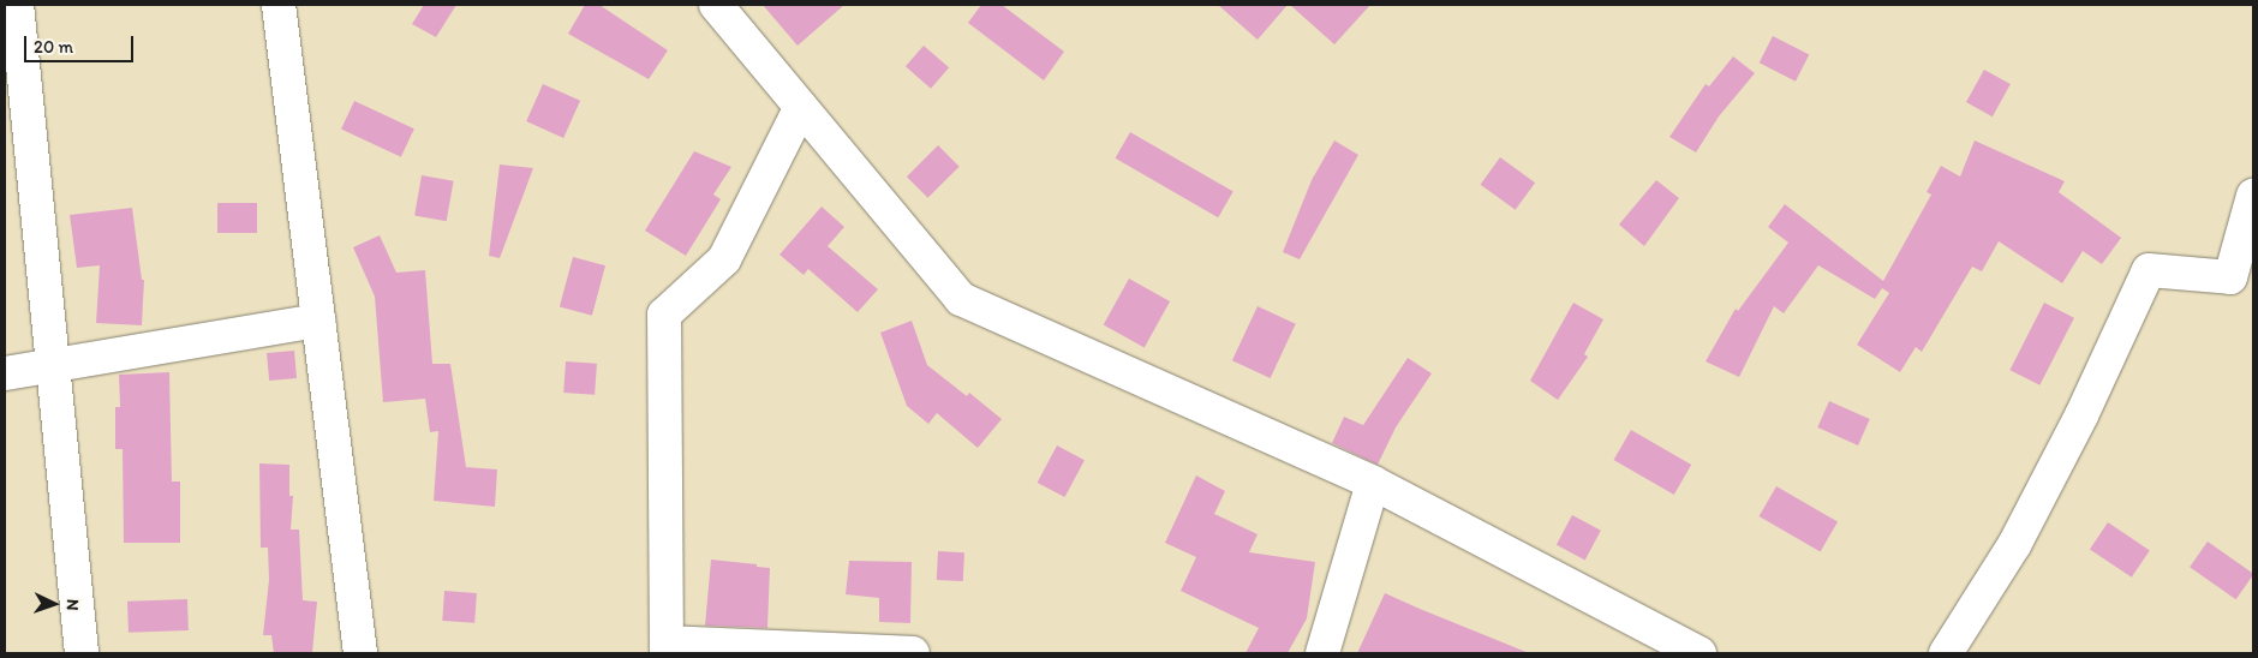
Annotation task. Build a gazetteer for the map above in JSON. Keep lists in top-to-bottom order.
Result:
{
  "scale_bar": "20 m",
  "north": "right"
}
